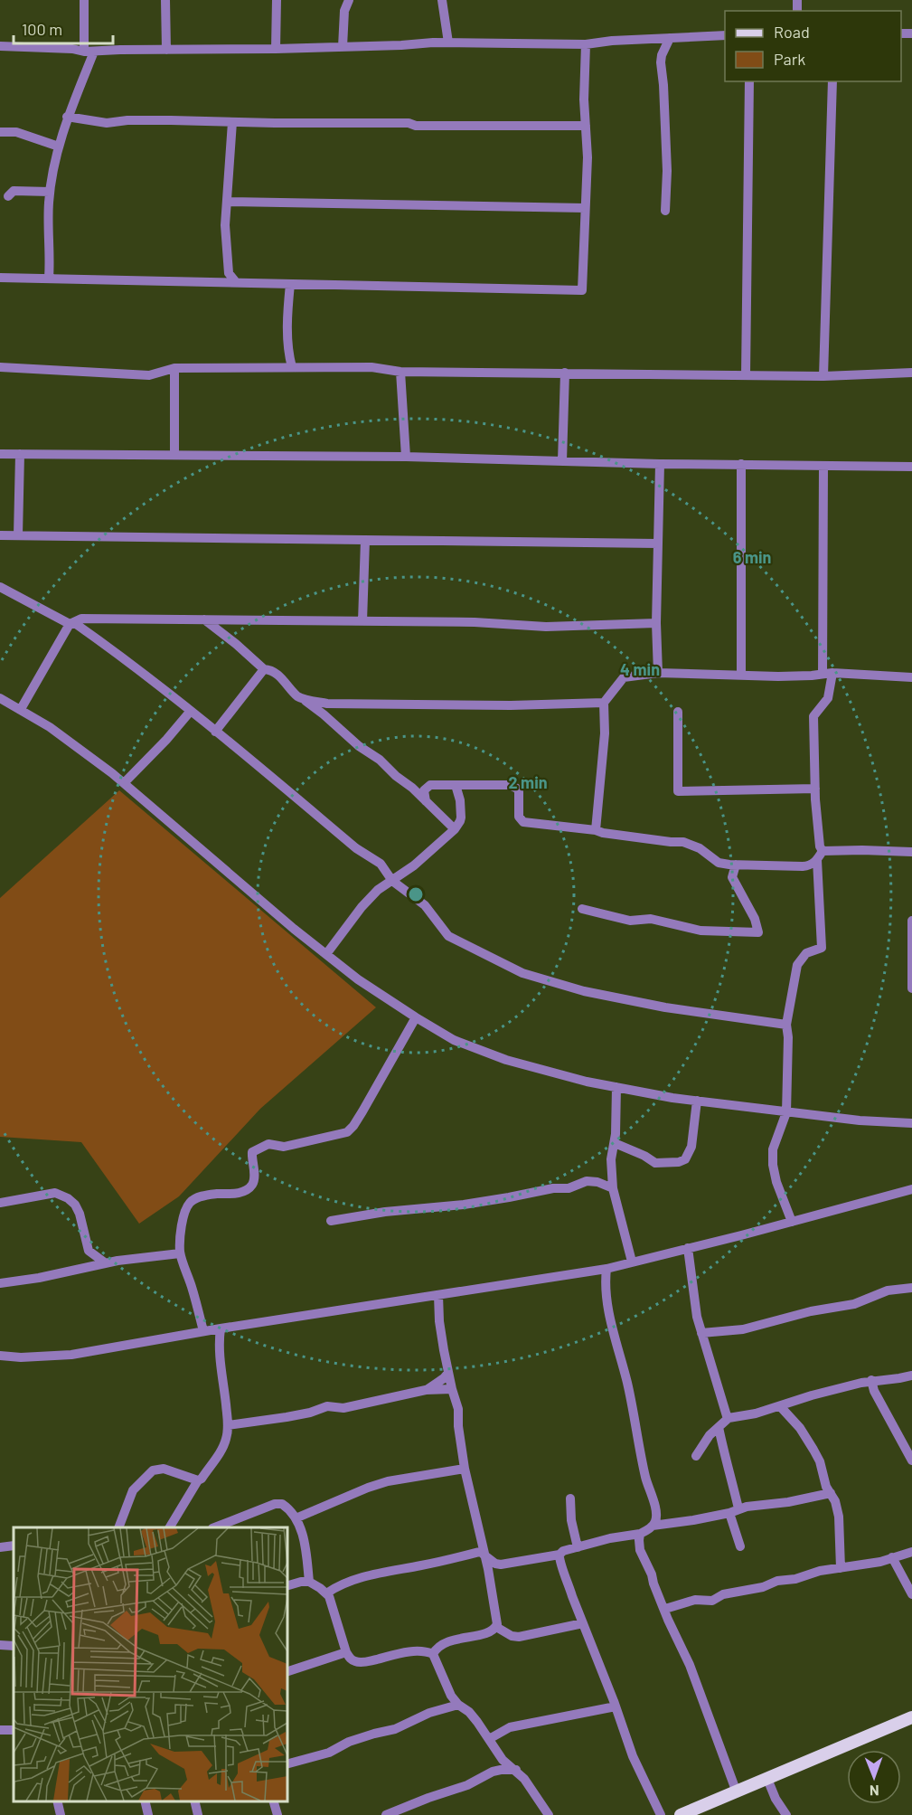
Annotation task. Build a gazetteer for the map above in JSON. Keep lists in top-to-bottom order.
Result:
{
  "legend": ["Road", "Park"],
  "scale_bar": "100 m",
  "north": "bottom",
  "rings": ["6 min", "4 min", "2 min"]
}
